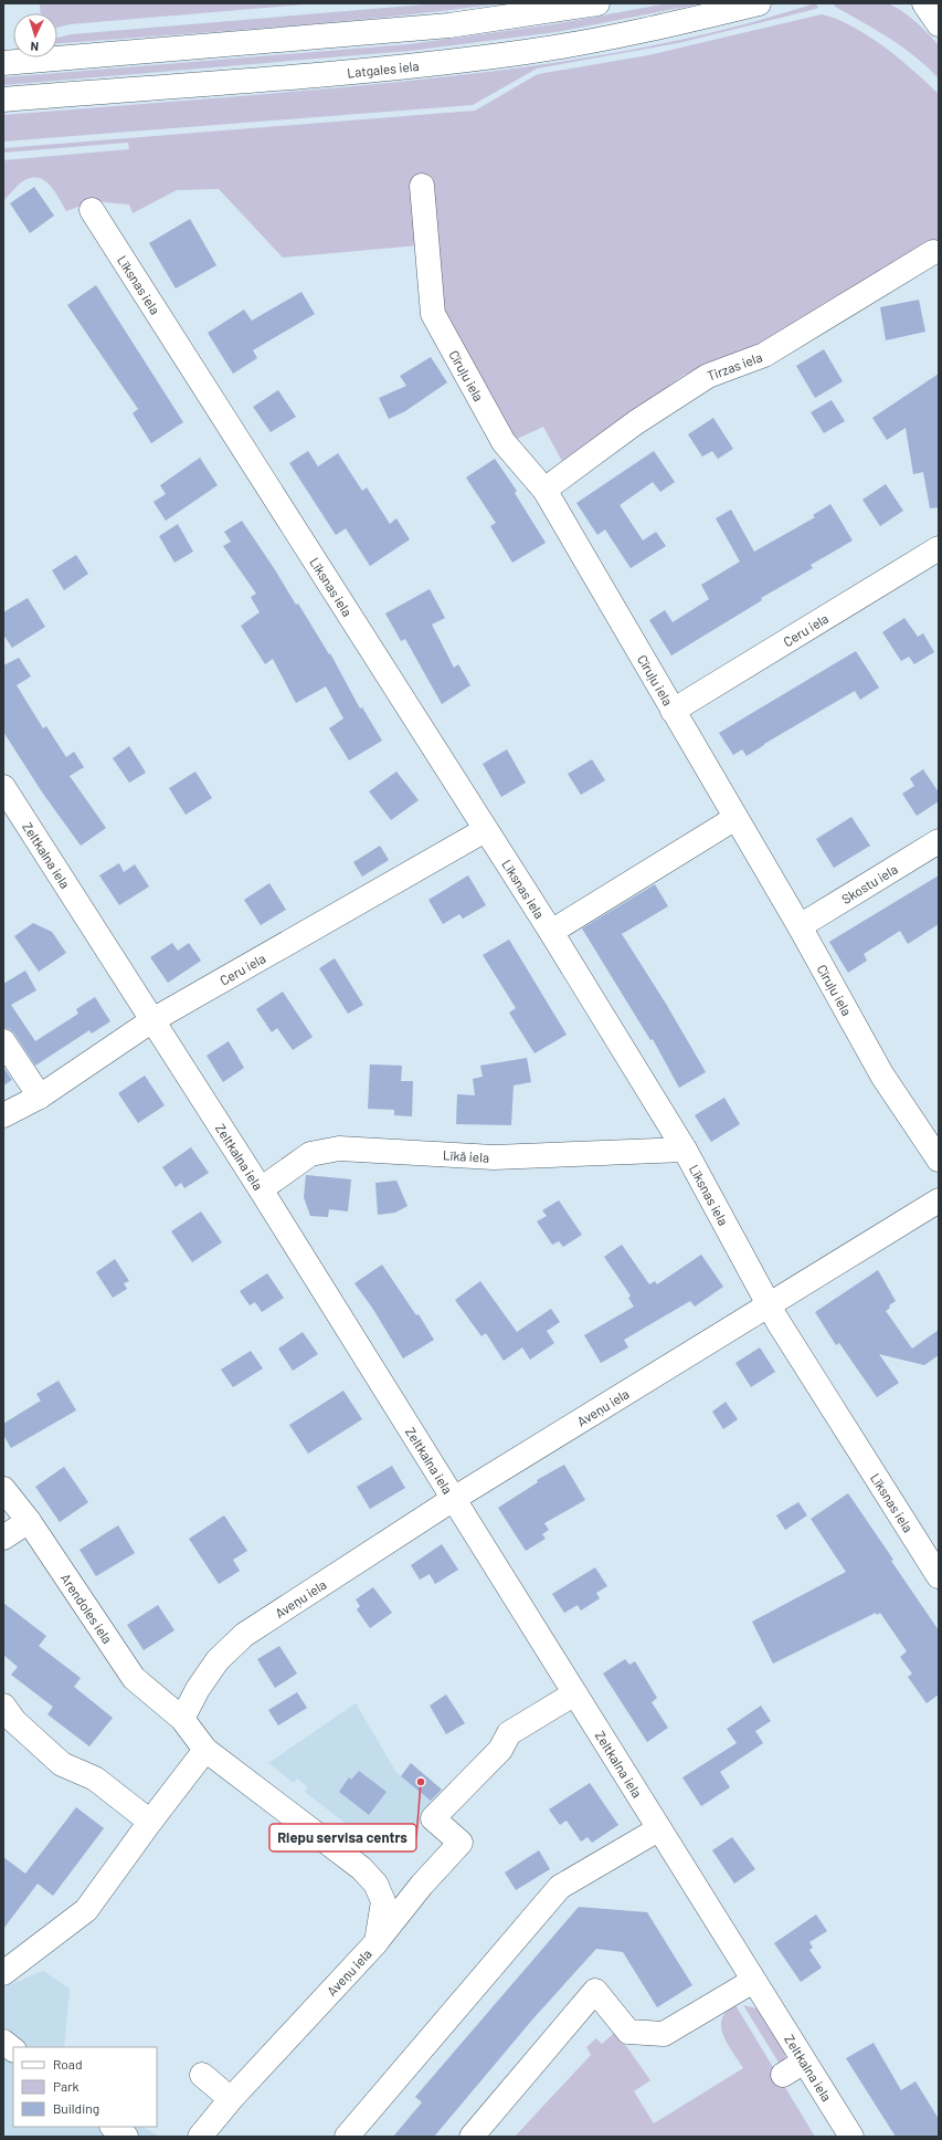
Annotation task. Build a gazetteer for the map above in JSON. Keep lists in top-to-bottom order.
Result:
{
  "streets": {
    "street": [
      "Latgales iela",
      "Līksnas iela",
      "Tirzas iela",
      "Cīruļu iela",
      "Ceru iela",
      "Zeltkalna iela",
      "Skostu iela",
      "Līkā iela",
      "Aveņu iela",
      "Arendoles iela"
    ]
  },
  "crossings": [
    ["Līksnas iela", "Ceru iela"],
    ["Līksnas iela", "Līkā iela"],
    ["Līksnas iela", "Aveņu iela"],
    ["Tirzas iela", "Cīruļu iela"],
    ["Cīruļu iela", "Ceru iela"],
    ["Cīruļu iela", "Skostu iela"],
    ["Ceru iela", "Zeltkalna iela"],
    ["Zeltkalna iela", "Līkā iela"],
    ["Zeltkalna iela", "Aveņu iela"],
    ["Aveņu iela", "Arendoles iela"]
  ],
  "places": ["Riepu servisa centrs"],
  "legend": ["Road", "Park", "Building"],
  "north": "bottom"
}
